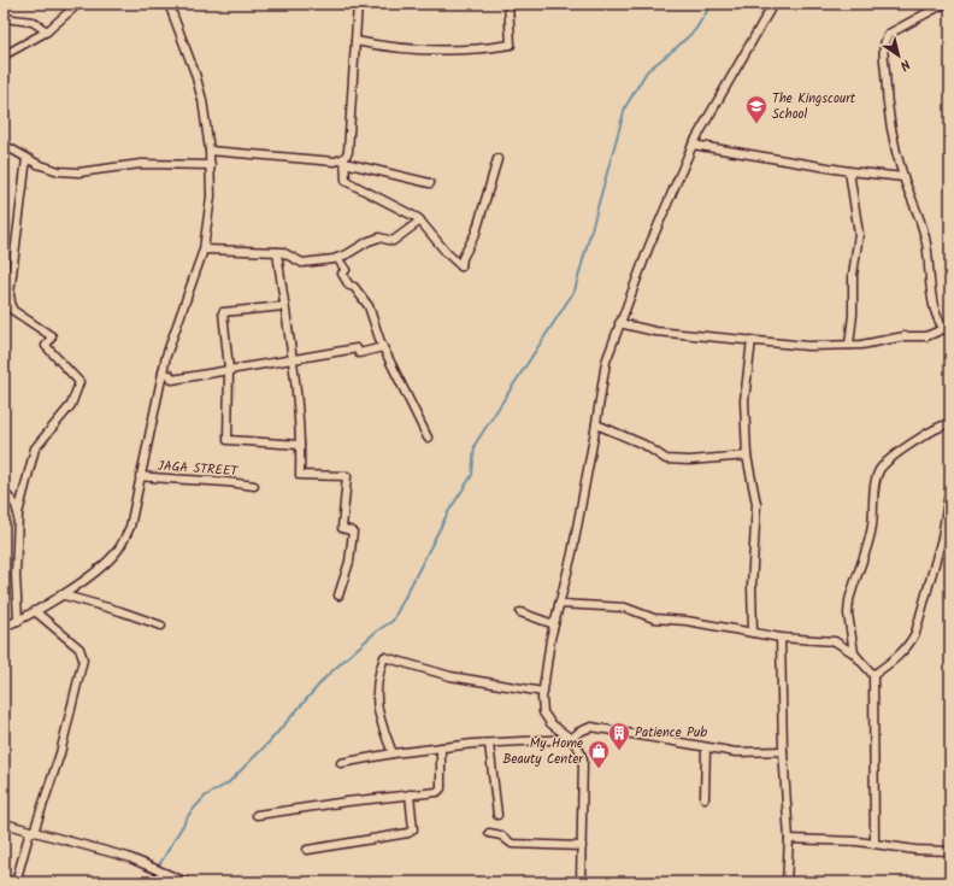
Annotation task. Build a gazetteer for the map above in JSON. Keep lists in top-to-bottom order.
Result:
{
  "streets": {
    "street": ["JAGA STREET"]
  },
  "places": {
    "school or university": ["The Kingscourt School"],
    "building": ["Patience Pub"],
    "shop": ["My Home Beauty Center"]
  },
  "north": "bottom right"
}
